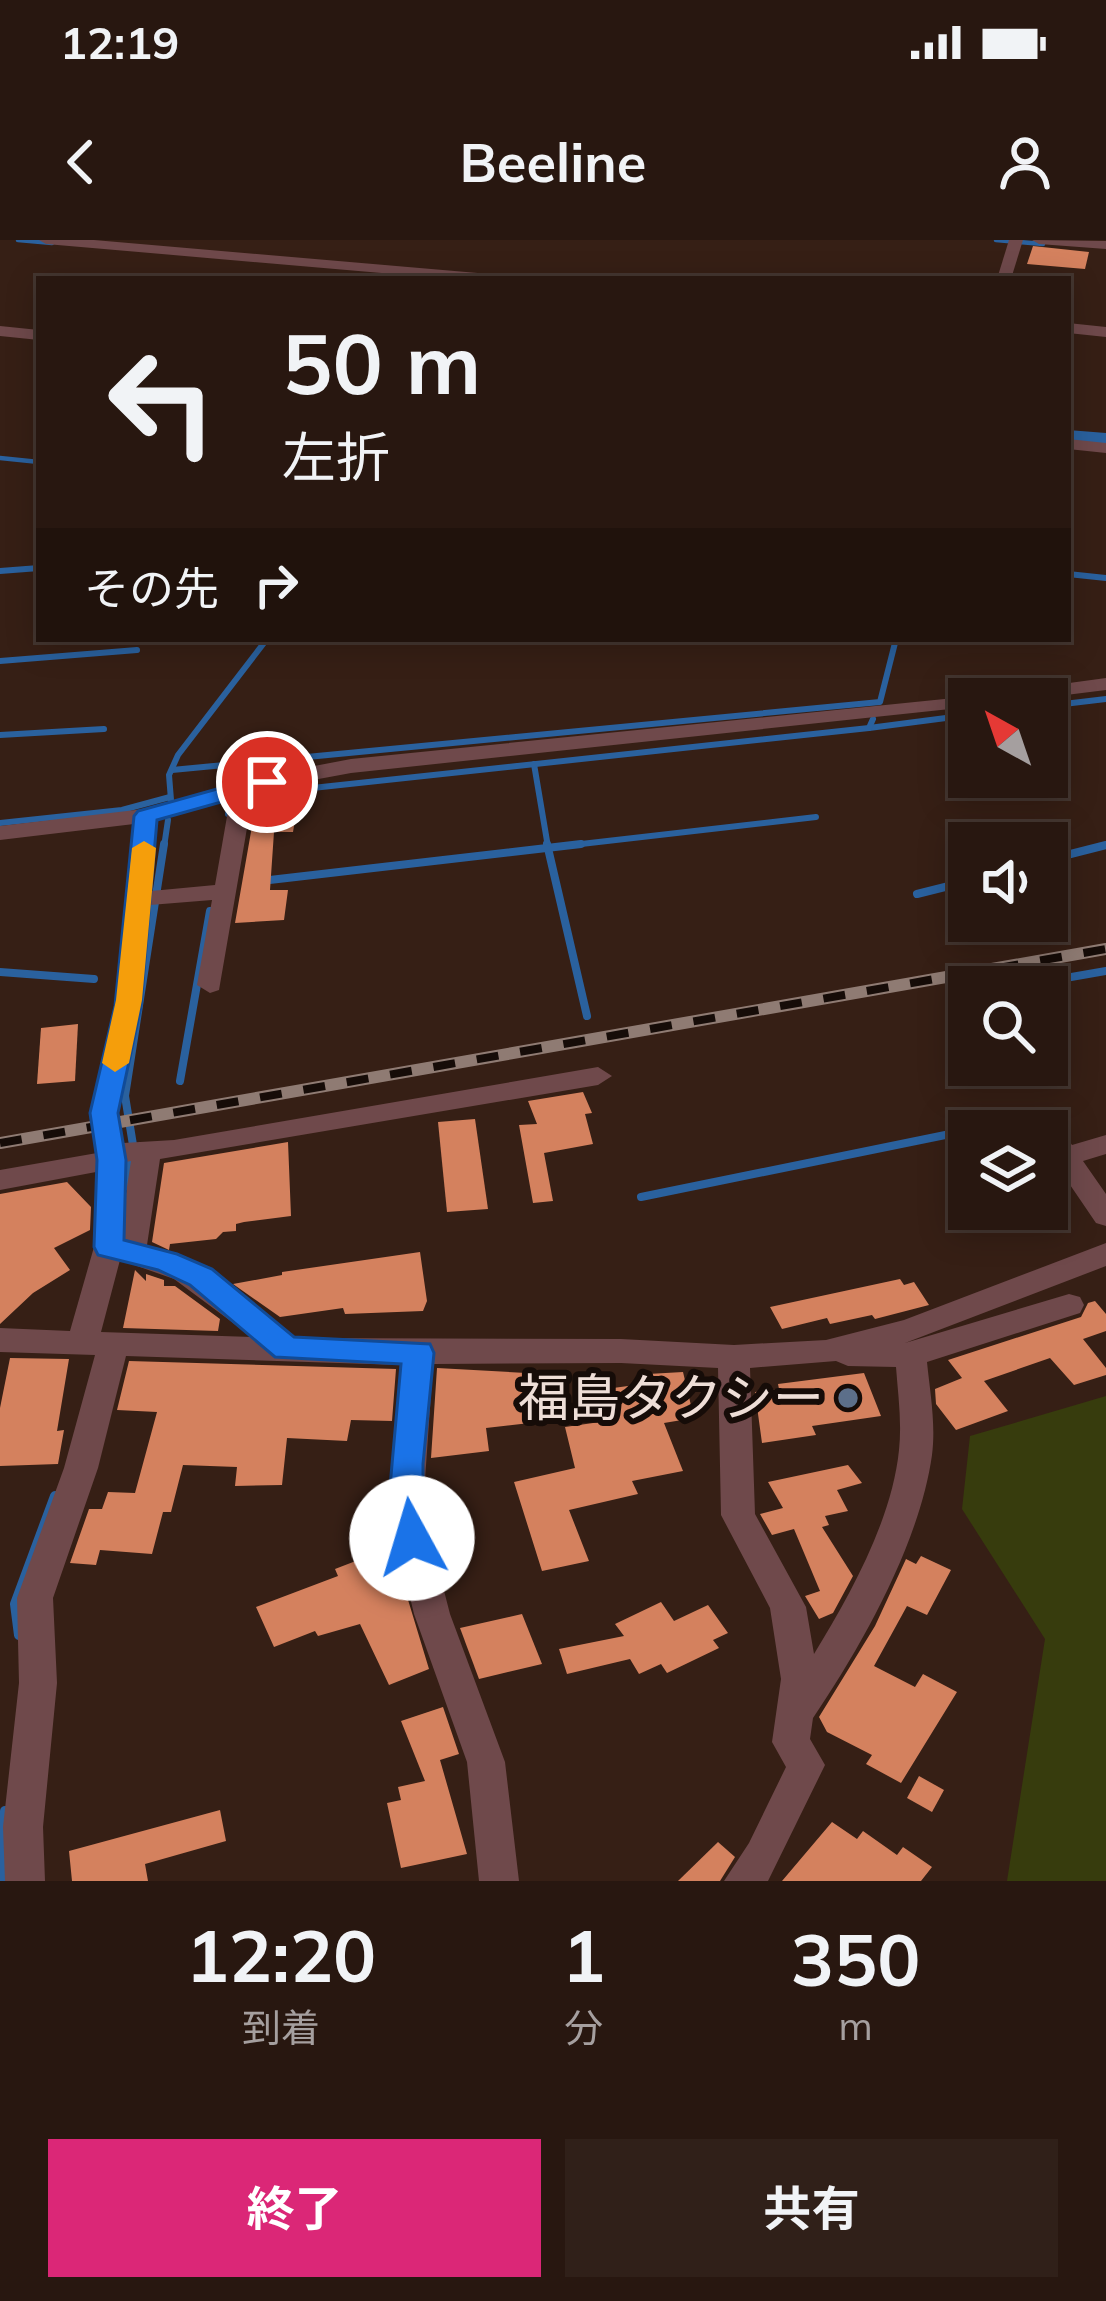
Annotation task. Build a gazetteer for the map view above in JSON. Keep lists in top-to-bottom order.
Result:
{
  "places": ["福島タクシー"],
  "north": "top left",
  "page": {
    "status": "12:19",
    "header": "Beeline",
    "turn": ["50 m", "左折"],
    "then": "その先",
    "eta": [
      "12:20",
      "到着",
      "1",
      "分",
      "350",
      "m"
    ],
    "buttons": ["終了", "共有"]
  }
}
